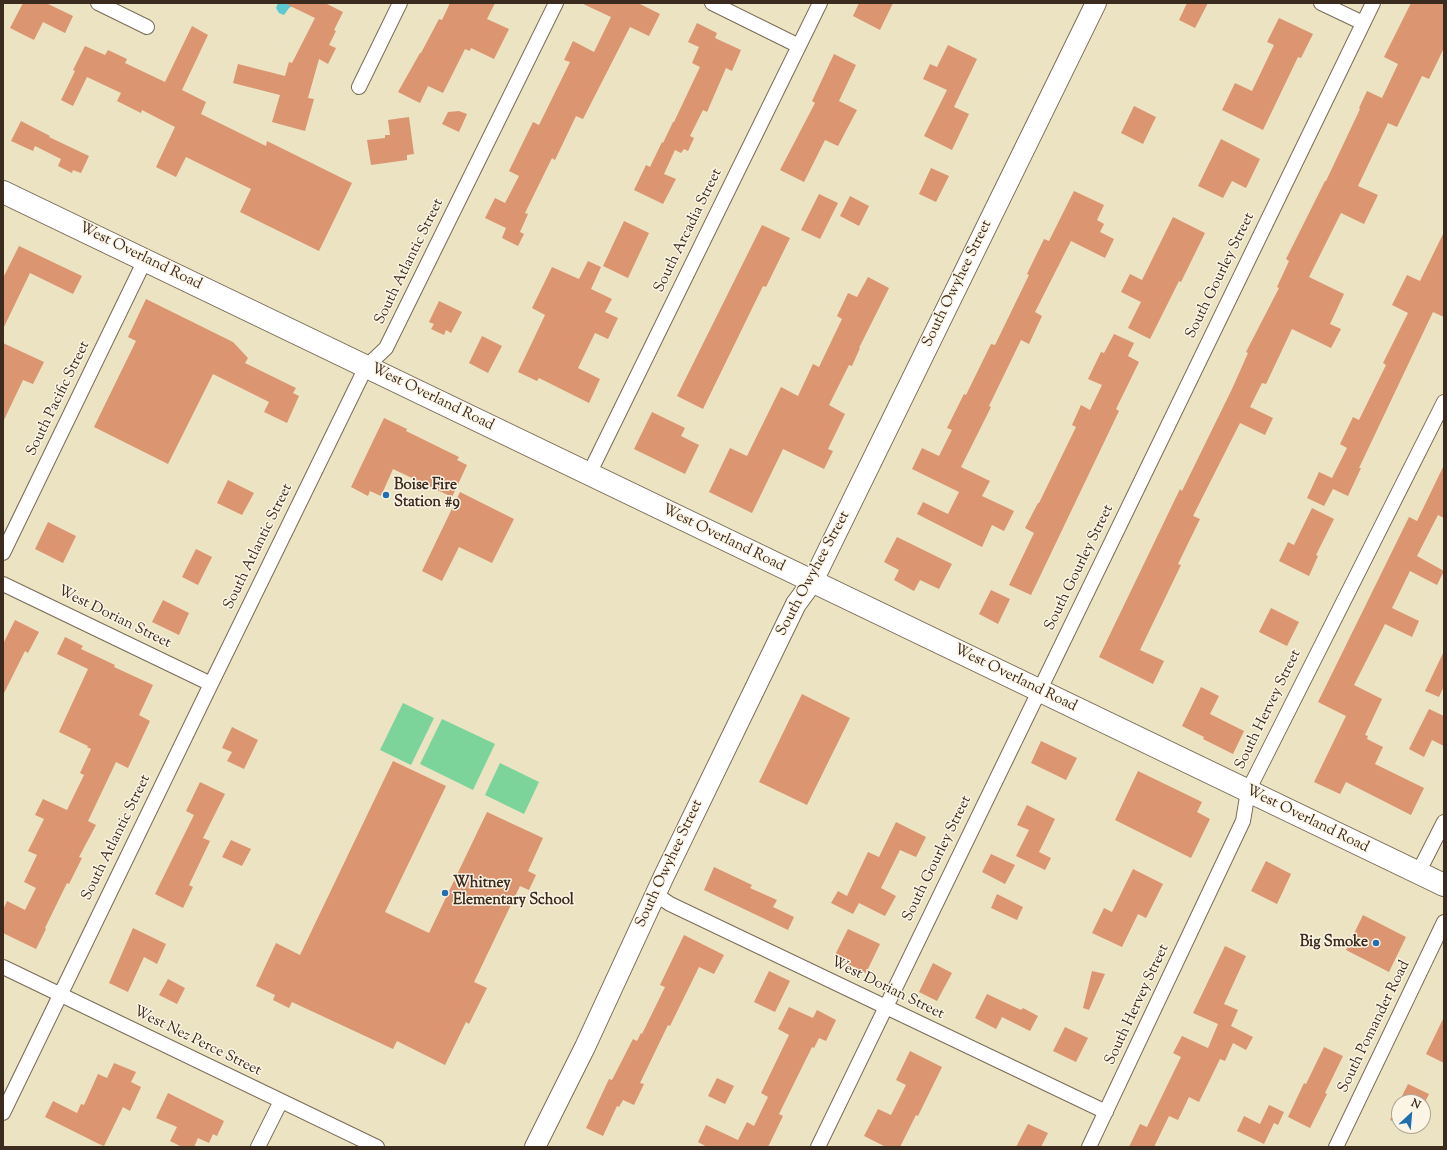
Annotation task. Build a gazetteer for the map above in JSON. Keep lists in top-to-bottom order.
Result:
{
  "streets": {
    "main road": ["West Overland Road"],
    "street": [
      "South Arcadia Street",
      "South Atlantic Street",
      "South Gourley Street",
      "South Owyhee Street",
      "South Pacific Street",
      "West Dorian Street",
      "South Hervey Street",
      "South Pomander Road",
      "West Nez Perce Street"
    ]
  },
  "crossings": [
    ["South Arcadia Street", "West Overland Road"],
    ["West Overland Road", "South Atlantic Street"],
    ["West Overland Road", "South Gourley Street"],
    ["West Overland Road", "South Owyhee Street"],
    ["West Overland Road", "South Pacific Street"],
    ["West Overland Road", "South Hervey Street"],
    ["South Atlantic Street", "West Dorian Street"],
    ["South Atlantic Street", "West Nez Perce Street"],
    ["South Gourley Street", "West Dorian Street"],
    ["South Owyhee Street", "West Dorian Street"],
    ["West Dorian Street", "South Hervey Street"]
  ],
  "places": ["Boise Fire Station #9", "Whitney Elementary School", "Big Smoke"],
  "north": "top right"
}
